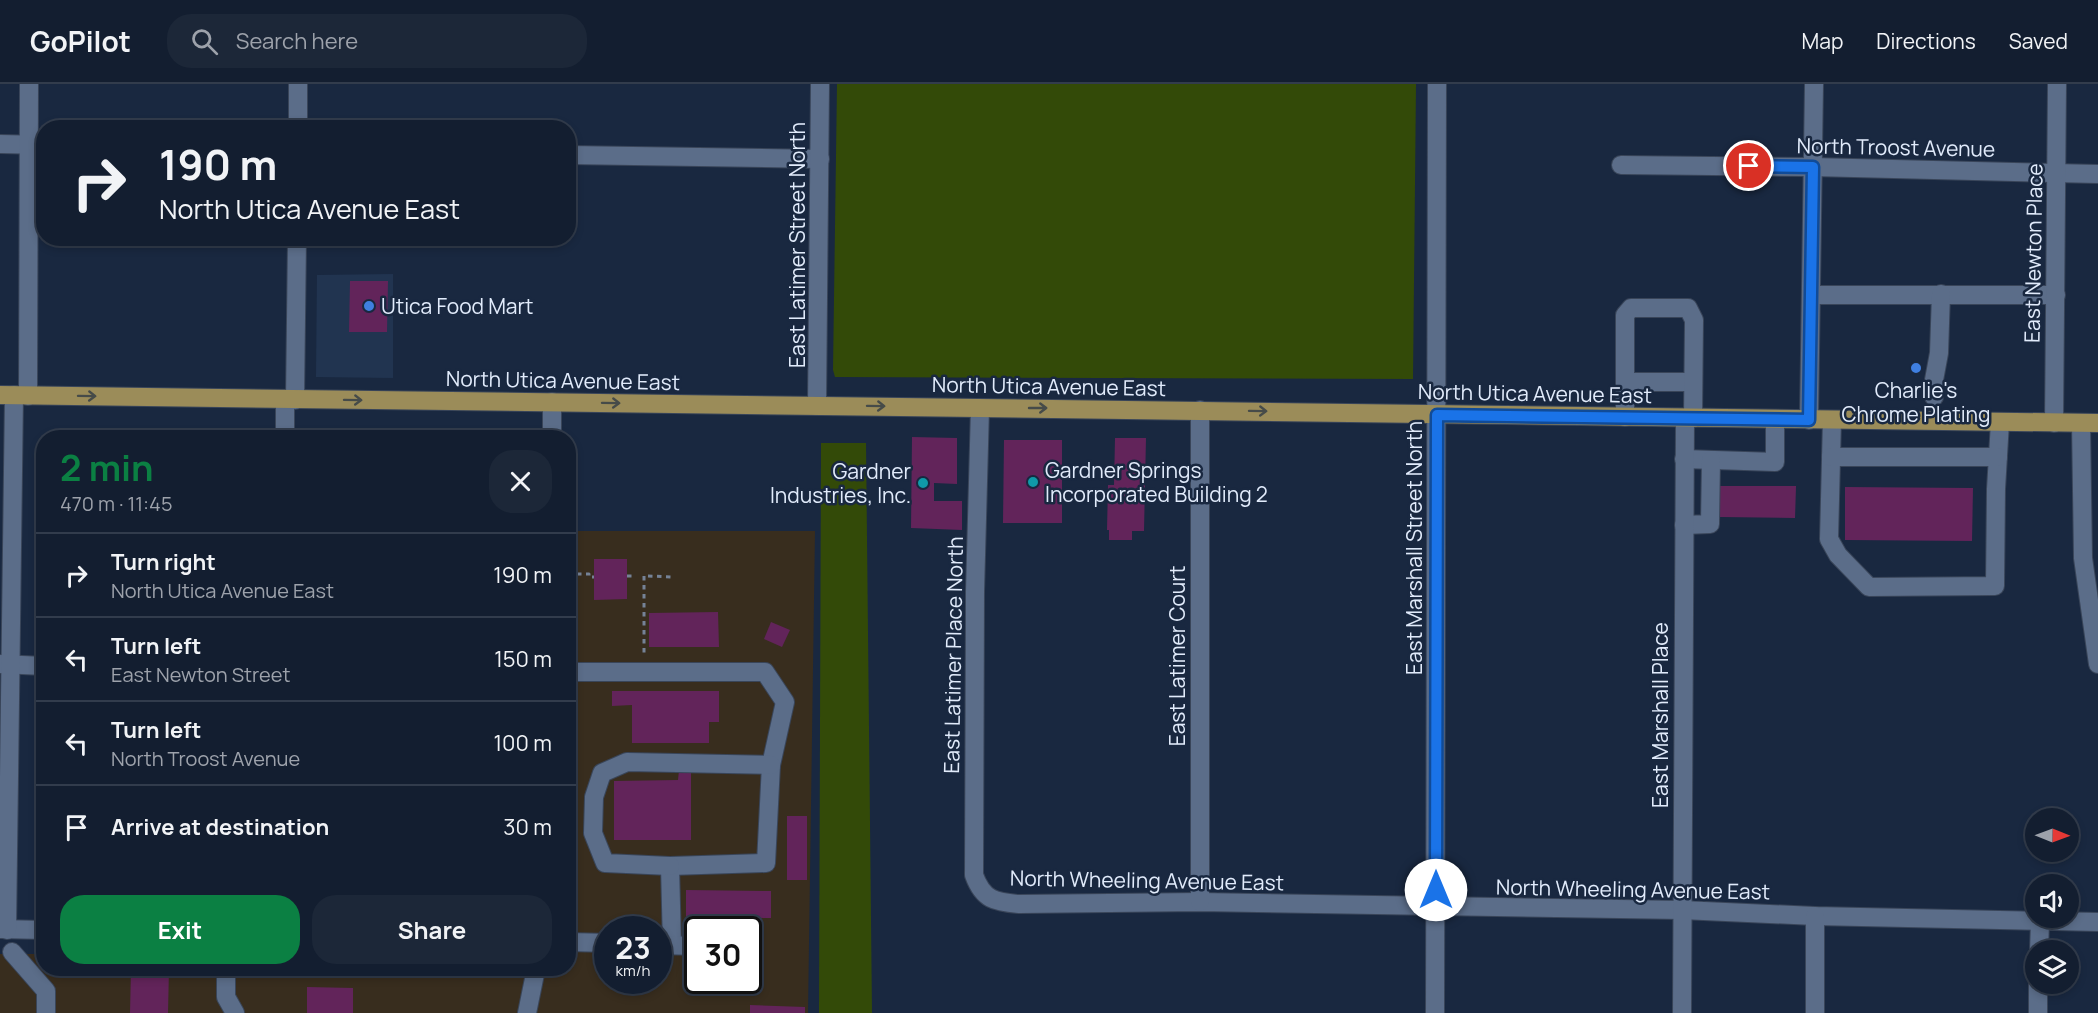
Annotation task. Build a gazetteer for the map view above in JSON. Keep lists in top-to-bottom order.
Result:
{
  "streets": {
    "main road": ["North Utica Avenue East"],
    "street": [
      "North Troost Avenue",
      "East Latimer Street North",
      "East Newton Place",
      "East Marshall Street North",
      "East Latimer Place North",
      "East Latimer Court",
      "East Marshall Place",
      "North Wheeling Avenue East"
    ]
  },
  "crossings": [
    ["North Troost Avenue", "East Newton Place"],
    ["East Latimer Street North", "North Utica Avenue East"],
    ["East Newton Place", "North Utica Avenue East"],
    ["North Utica Avenue East", "East Marshall Street North"],
    ["North Utica Avenue East", "East Latimer Place North"],
    ["North Utica Avenue East", "East Latimer Court"],
    ["North Utica Avenue East", "East Marshall Place"],
    ["East Marshall Street North", "North Wheeling Avenue East"],
    ["East Latimer Place North", "North Wheeling Avenue East"],
    ["East Latimer Court", "North Wheeling Avenue East"],
    ["East Marshall Place", "North Wheeling Avenue East"]
  ],
  "one_way": ["North Utica Avenue East"],
  "places": [
    "Utica Food Mart",
    "Charlie's Chrome Plating",
    "Gardner Springs Incorporated Building 2",
    "Gardner Industries, Inc."
  ],
  "north": "right",
  "page": {
    "header": "GoPilot",
    "search": "Search here",
    "nav": ["Map", "Directions", "Saved"],
    "turn": ["190 m", "North Utica Avenue East"],
    "heading": ["2 min", "470 m · 11:45"],
    "list": [
      {
        "name": "Turn right",
        "note": "North Utica Avenue East",
        "value": "190 m"
      },
      {
        "name": "Turn left",
        "note": "East Newton Street",
        "value": "150 m"
      },
      {
        "name": "Turn left",
        "note": "North Troost Avenue",
        "value": "100 m"
      },
      {
        "name": "Arrive at destination",
        "value": "30 m"
      }
    ],
    "buttons": ["Exit", "Share"],
    "speed": "23 km/h",
    "limit": "30"
  }
}
